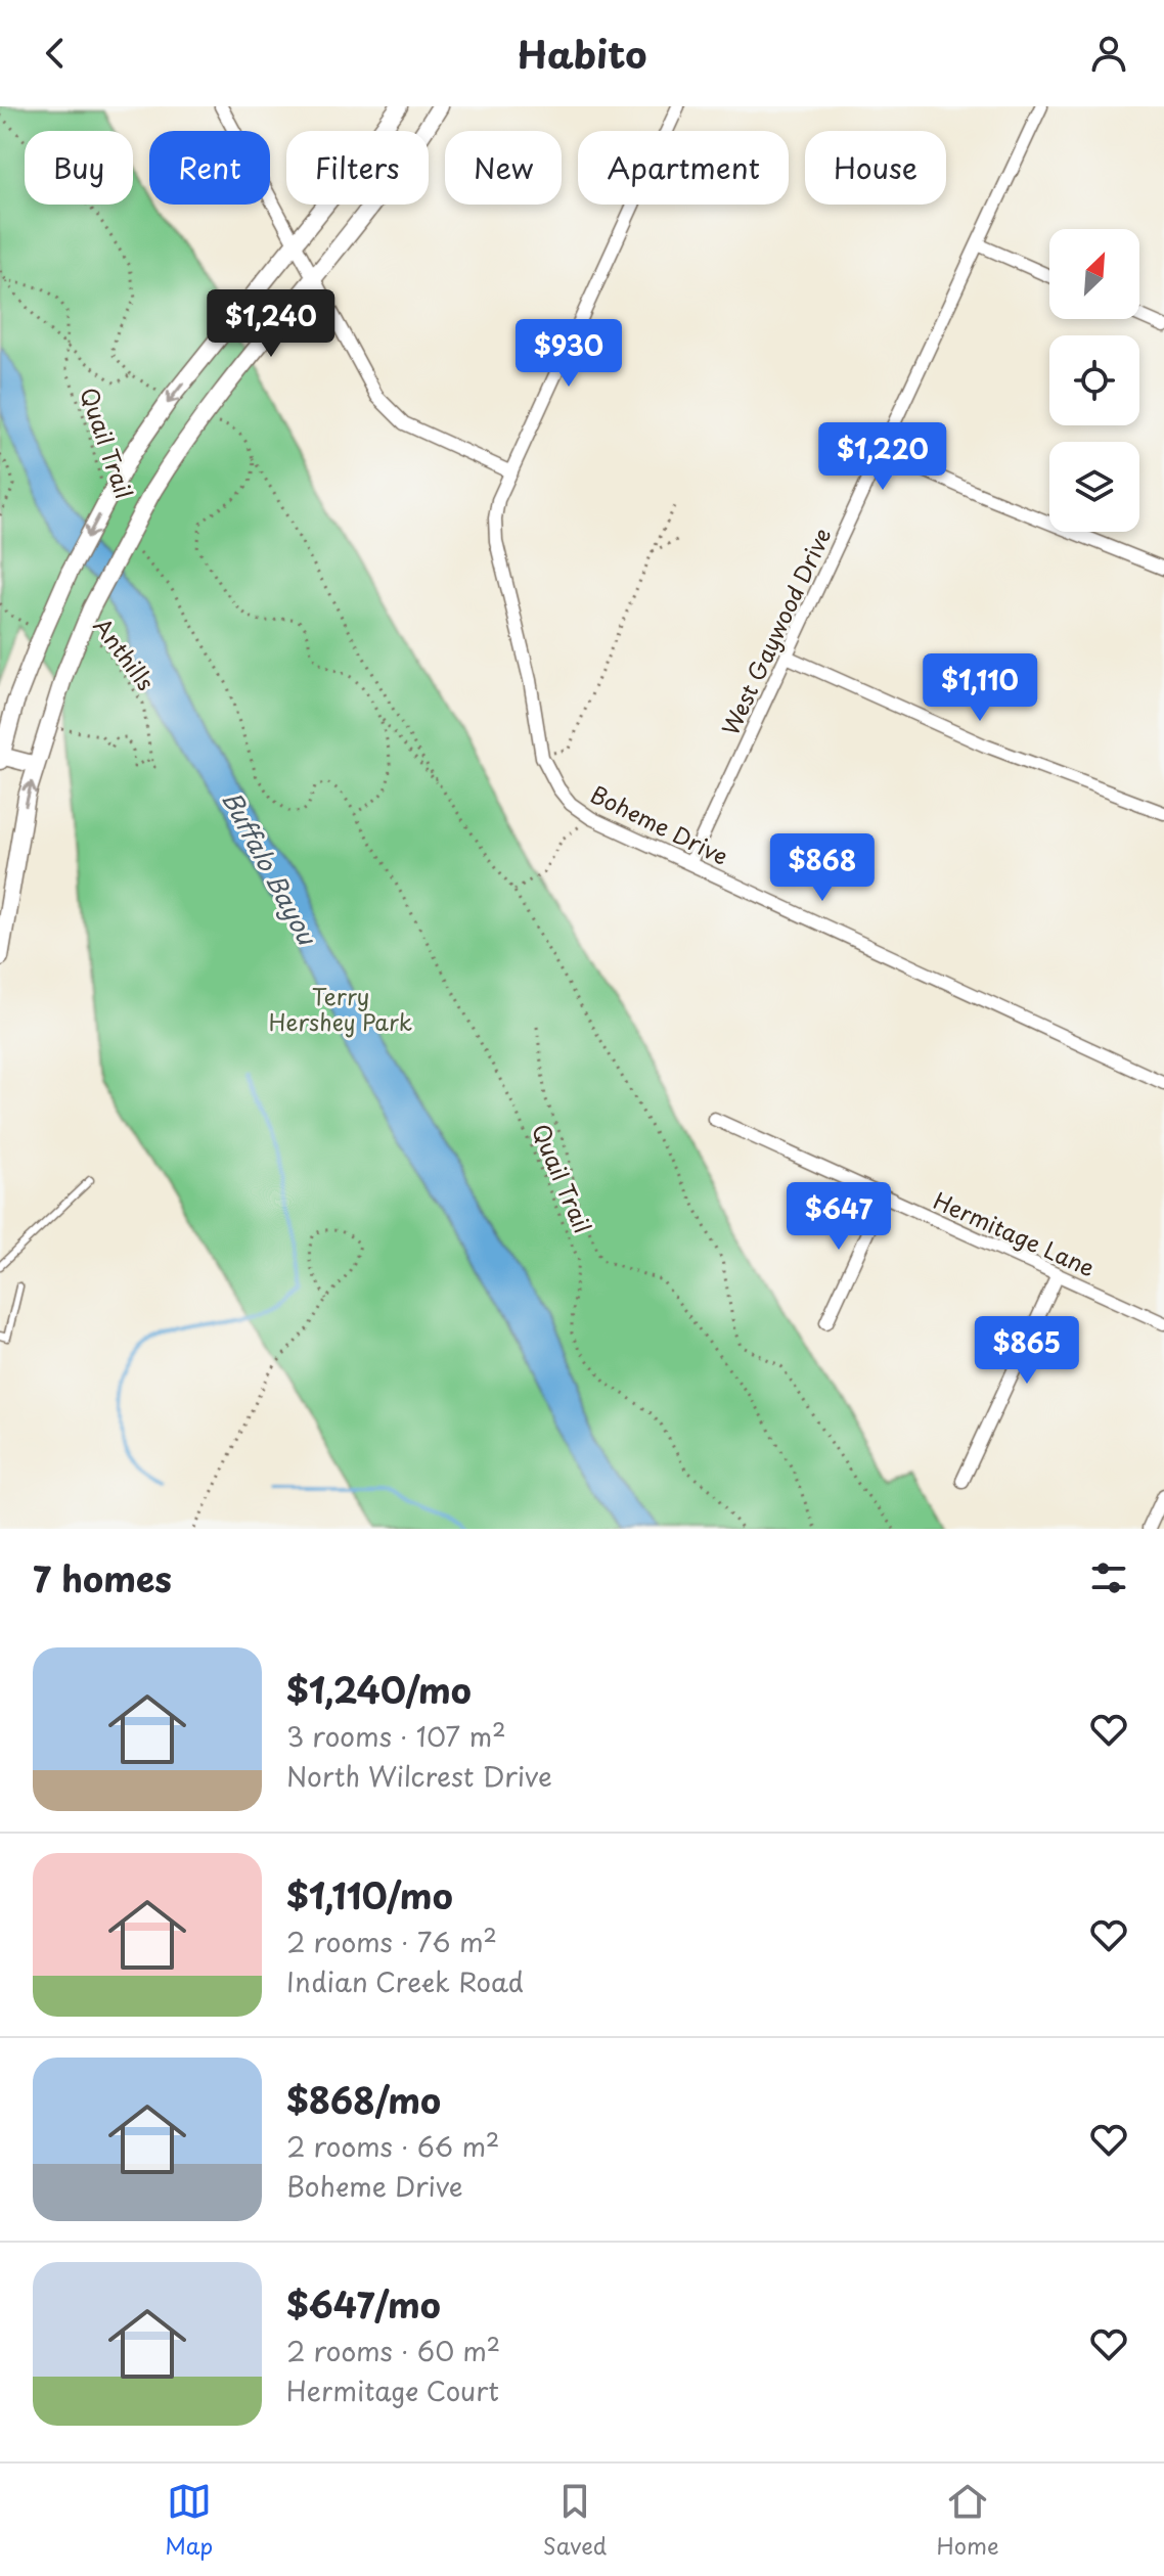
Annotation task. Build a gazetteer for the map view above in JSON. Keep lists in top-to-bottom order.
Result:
{
  "streets": {
    "street": ["West Gaywood Drive", "Boheme Drive", "Hermitage Lane"],
    "path": ["Quail Trail", "Anthills"]
  },
  "crossings": [
    ["West Gaywood Drive", "Boheme Drive"]
  ],
  "water": ["Buffalo Bayou"],
  "parks": ["Terry Hershey Park"],
  "north": "top right",
  "page": {
    "header": "Habito",
    "chip": [
      "Buy",
      "Rent",
      "Filters",
      "New",
      "Apartment",
      "House"
    ],
    "price": [
      "$1,240",
      "$930",
      "$1,220",
      "$1,110",
      "$868",
      "$647",
      "$865"
    ],
    "heading": "7 homes",
    "list": [
      {
        "name": "$1,240/mo",
        "note": "3 rooms · 107 m² · North Wilcrest Drive"
      },
      {
        "name": "$1,110/mo",
        "note": "2 rooms · 76 m² · Indian Creek Road"
      },
      {
        "name": "$868/mo",
        "note": "2 rooms · 66 m² · Boheme Drive"
      },
      {
        "name": "$647/mo",
        "note": "2 rooms · 60 m² · Hermitage Court"
      }
    ],
    "tabs": ["Map", "Saved", "Home"]
  }
}
